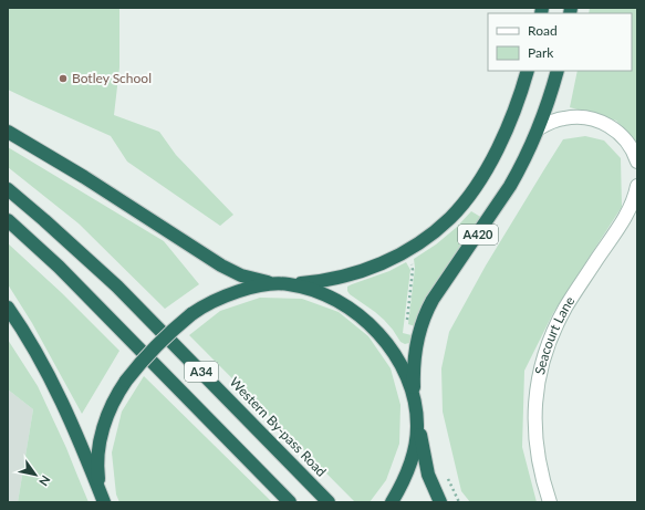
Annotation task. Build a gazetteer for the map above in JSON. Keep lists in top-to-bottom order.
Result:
{
  "streets": {
    "highway": ["A420", "A34", "Western By-pass Road"],
    "street": ["Seacourt Lane"]
  },
  "places": ["Botley School"],
  "legend": ["Road", "Park"],
  "north": "bottom right"
}
